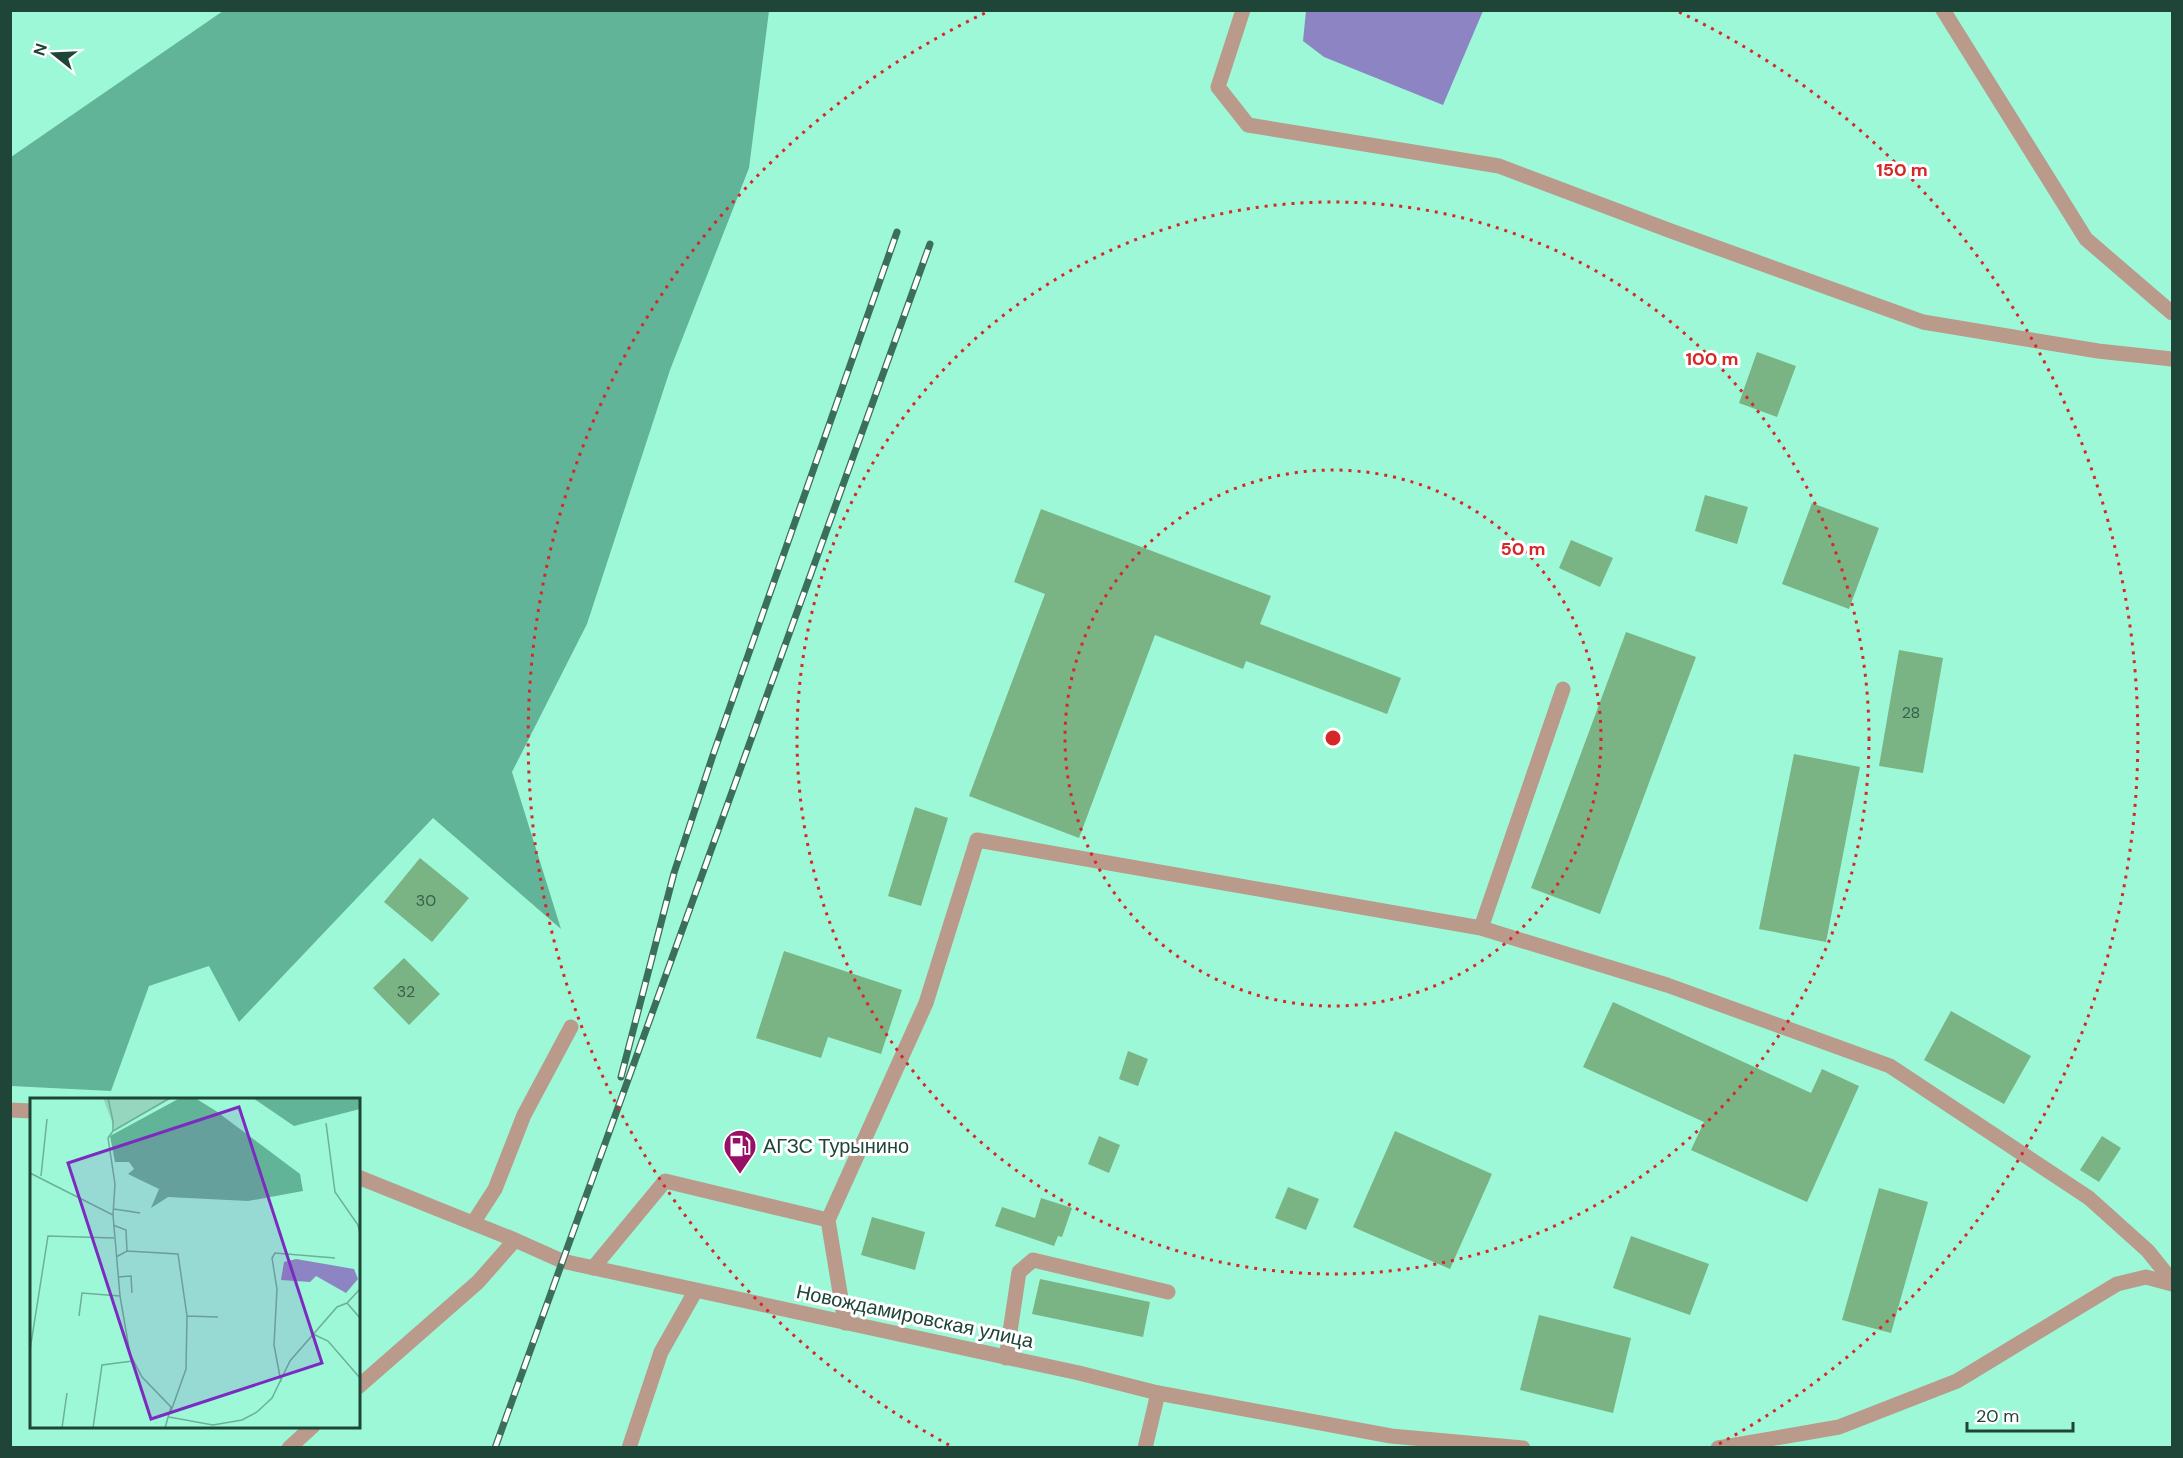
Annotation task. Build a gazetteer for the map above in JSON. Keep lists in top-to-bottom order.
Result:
{
  "streets": {
    "street": ["Новождамировская улица"]
  },
  "places": {
    "fuel station": ["АГЗС Турынино"]
  },
  "house_numbers": ["28", "30", "32"],
  "scale_bar": "20 m",
  "north": "left",
  "rings": ["150 m", "100 m", "50 m"]
}
